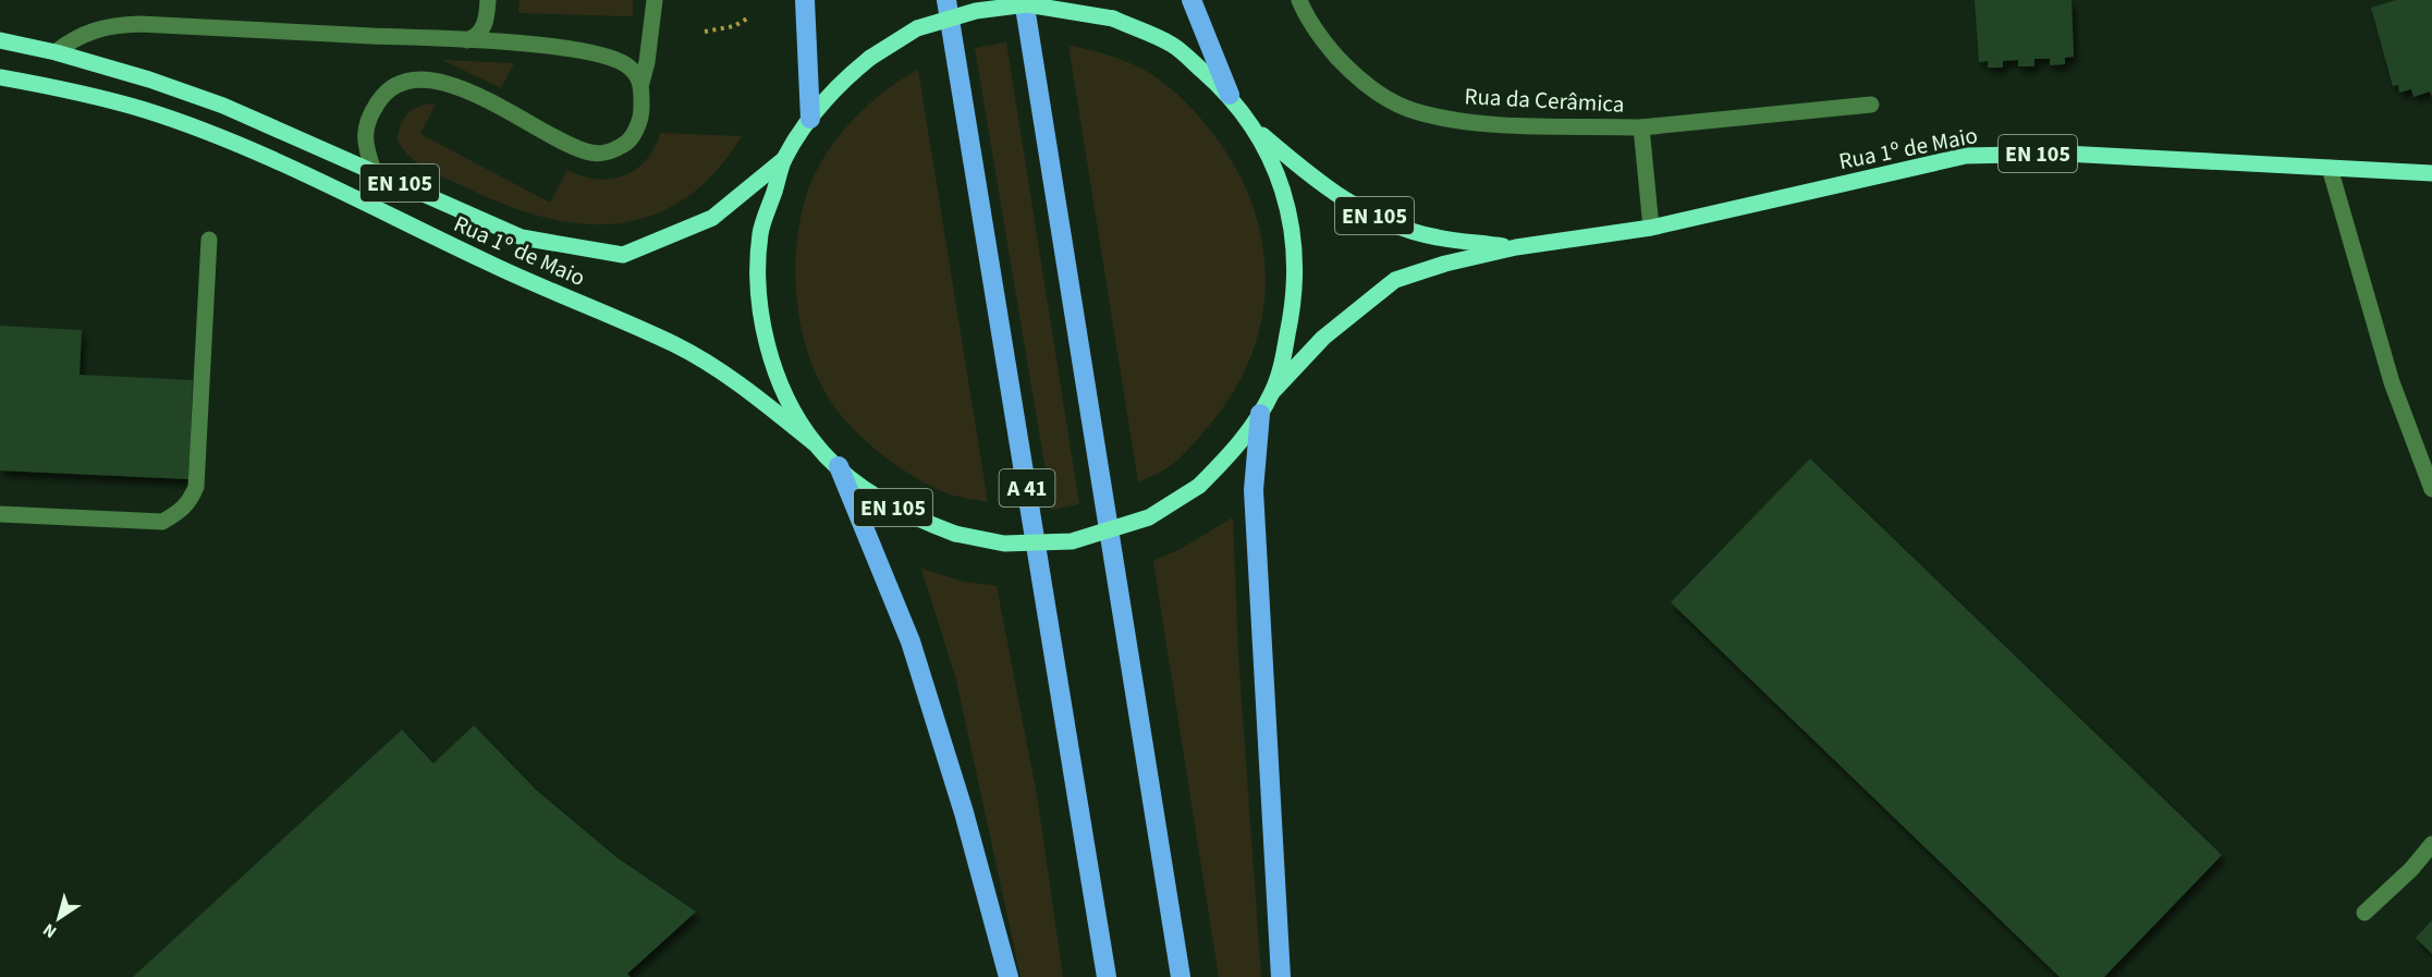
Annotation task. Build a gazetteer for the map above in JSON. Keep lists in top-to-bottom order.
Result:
{
  "streets": {
    "highway": ["A 41"],
    "main road": ["Rua 1º de Maio", "EN 105"],
    "street": ["Rua da Cerâmica"]
  },
  "crossings": [
    ["Rua da Cerâmica", "Rua 1º de Maio"],
    ["Rua 1º de Maio", "EN 105"]
  ],
  "north": "bottom left"
}
